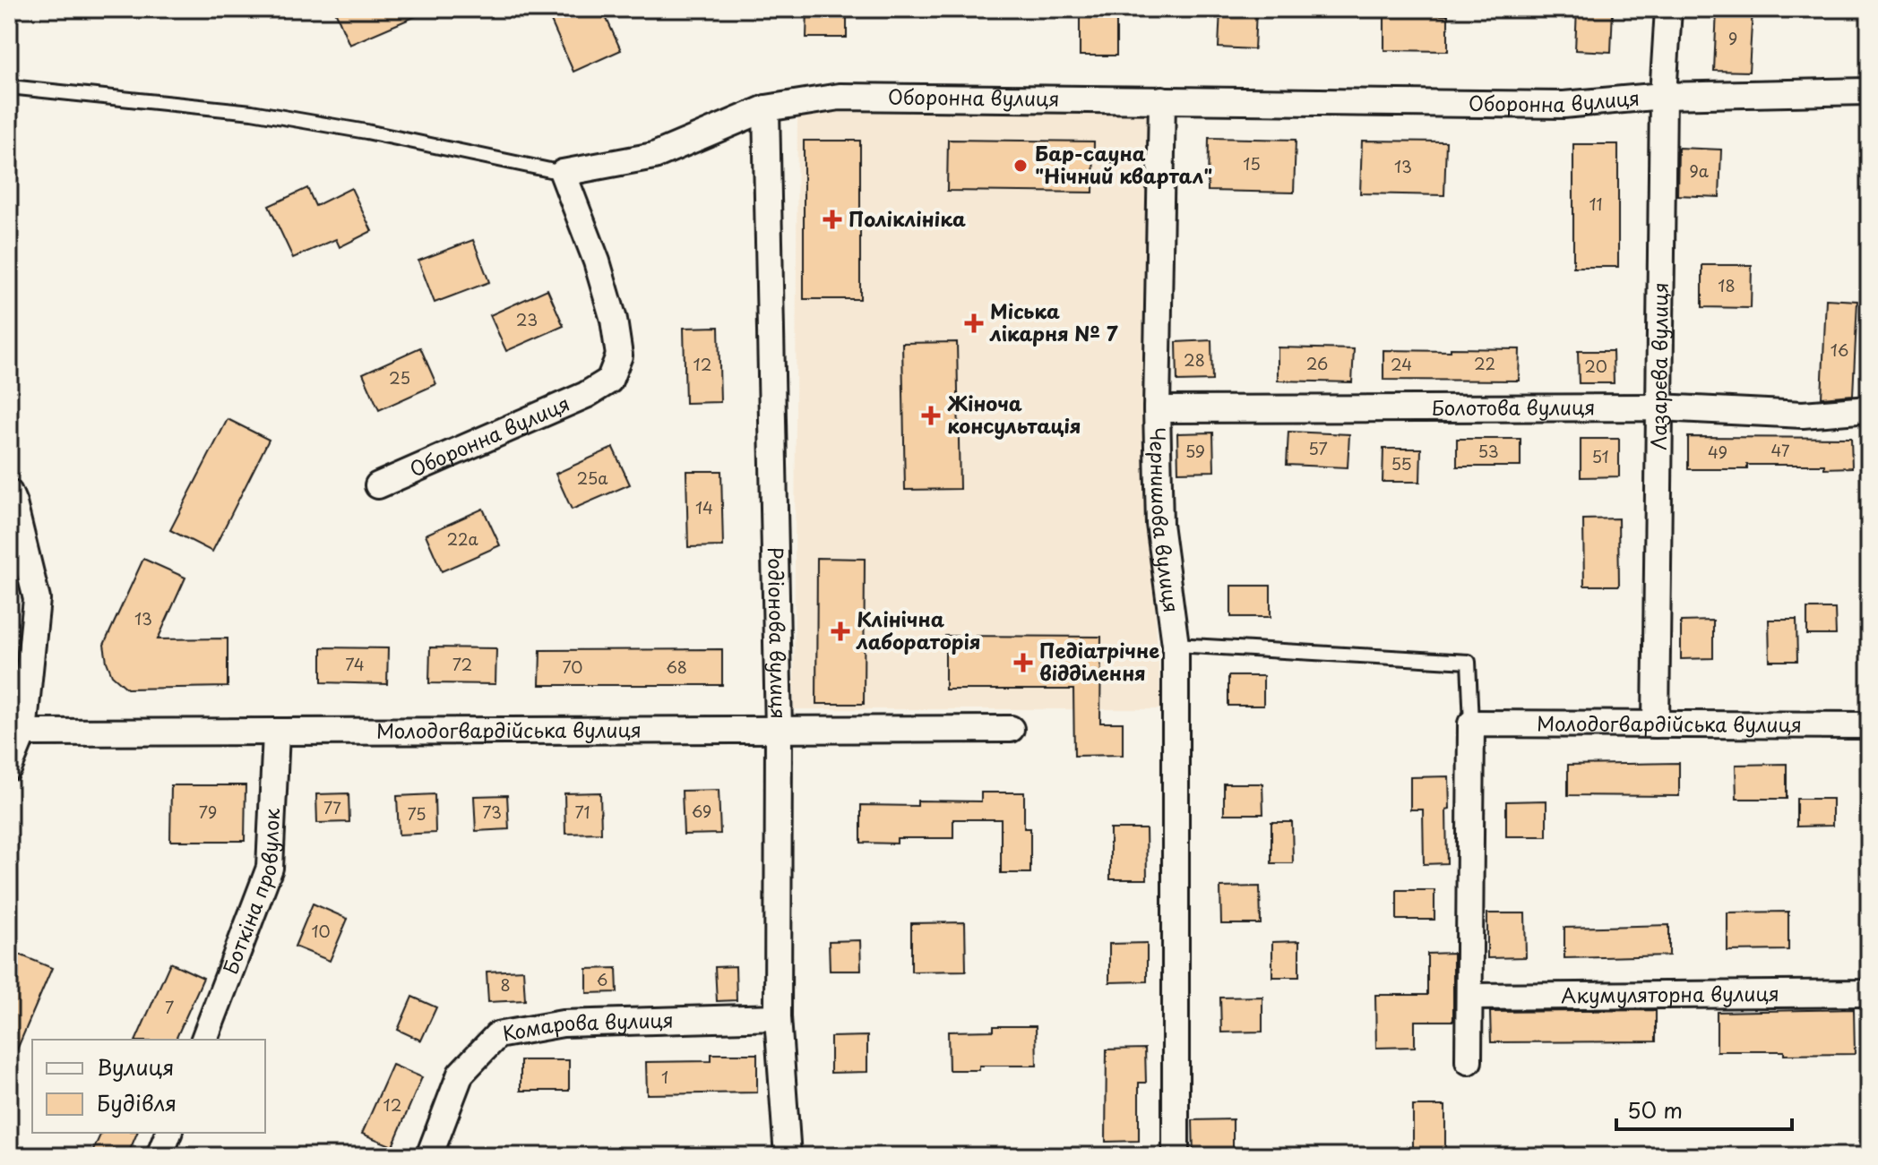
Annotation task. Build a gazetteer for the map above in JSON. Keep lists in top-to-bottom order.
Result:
{
  "streets": {
    "street": [
      "Оборонна вулиця",
      "Лазарєва вулиця",
      "Болотова вулиця",
      "Чернишова вулиця",
      "Родіонова вулиця",
      "Молодогвардійська вулиця",
      "Боткіна провулок",
      "Акумуляторна вулиця",
      "Комарова вулиця"
    ]
  },
  "crossings": [
    ["Оборонна вулиця", "Лазарєва вулиця"],
    ["Оборонна вулиця", "Чернишова вулиця"],
    ["Оборонна вулиця", "Родіонова вулиця"],
    ["Лазарєва вулиця", "Болотова вулиця"],
    ["Лазарєва вулиця", "Молодогвардійська вулиця"],
    ["Болотова вулиця", "Чернишова вулиця"],
    ["Родіонова вулиця", "Молодогвардійська вулиця"],
    ["Родіонова вулиця", "Комарова вулиця"],
    ["Молодогвардійська вулиця", "Боткіна провулок"]
  ],
  "places": {
    "other": ["Бар-сауна \"Нічний квартал\""],
    "health": [
      "Поліклініка",
      "Міська лікарня № 7",
      "Жіноча консультація",
      "Клінічна лабораторія",
      "Педіатрічне відділення"
    ]
  },
  "house_numbers": [
    "9",
    "15",
    "13",
    "9а",
    "11",
    "18",
    "23",
    "16",
    "28",
    "26",
    "22",
    "12",
    "24",
    "20",
    "25",
    "57",
    "47",
    "59",
    "53",
    "49",
    "51",
    "55",
    "25а",
    "14",
    "22а",
    "13",
    "74",
    "72",
    "70",
    "68",
    "77",
    "69",
    "79",
    "73",
    "71",
    "75",
    "10",
    "6",
    "8",
    "7",
    "1",
    "12"
  ],
  "legend": ["Вулиця", "Будівля"],
  "scale_bar": "50 m"
}
